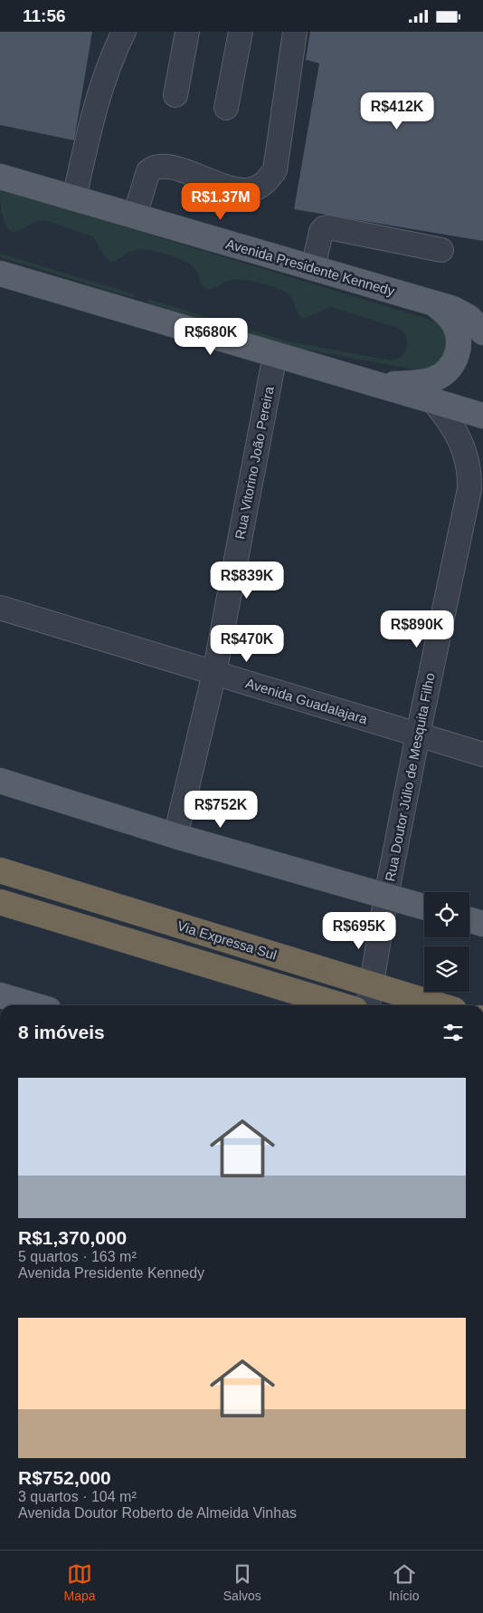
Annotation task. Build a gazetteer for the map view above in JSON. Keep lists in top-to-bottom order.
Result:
{
  "streets": {
    "highway": ["Via Expressa Sul"],
    "main road": ["Avenida Presidente Kennedy"],
    "street": ["Rua Vitorino João Pereira", "Avenida Guadalajara", "Rua Doutor Júlio de Mesquita Filho"]
  },
  "crossings": [
    ["Rua Vitorino João Pereira", "Avenida Guadalajara"],
    ["Avenida Guadalajara", "Rua Doutor Júlio de Mesquita Filho"]
  ],
  "page": {
    "status": "11:56",
    "price": [
      "R$412K",
      "R$1.37M",
      "R$680K",
      "R$839K",
      "R$890K",
      "R$470K",
      "R$752K",
      "R$695K"
    ],
    "heading": "8 imóveis",
    "list": [
      {
        "name": "R$1,370,000",
        "note": "5 quartos · 163 m² · Avenida Presidente Kennedy"
      },
      {
        "name": "R$752,000",
        "note": "3 quartos · 104 m² · Avenida Doutor Roberto de Almeida Vinhas"
      }
    ],
    "tabs": ["Mapa", "Salvos", "Início"]
  }
}
